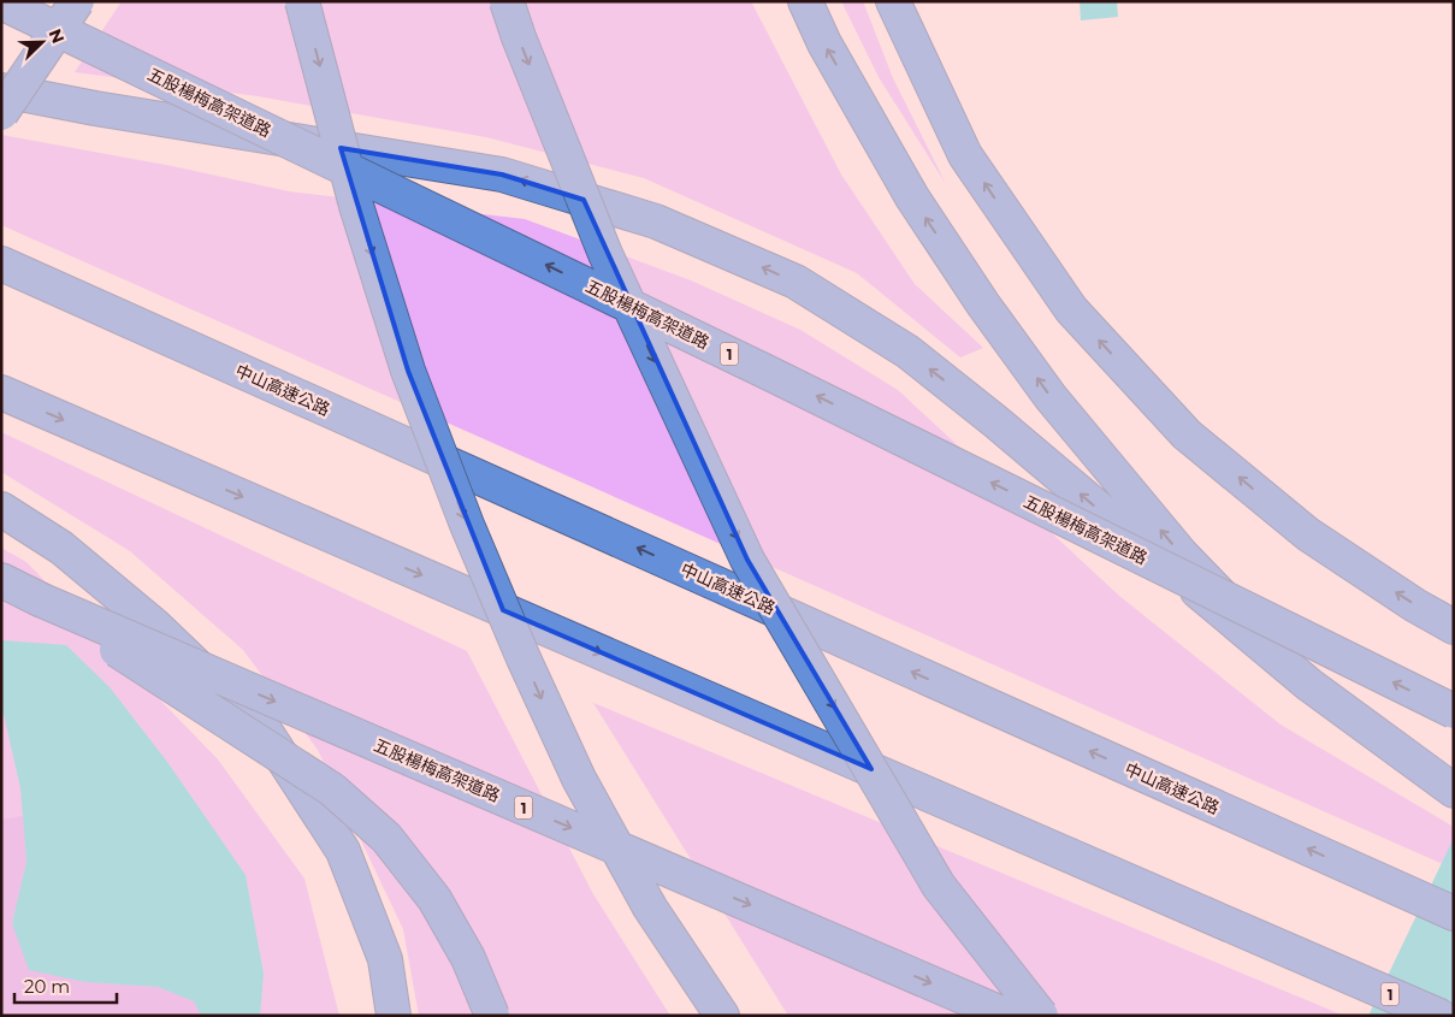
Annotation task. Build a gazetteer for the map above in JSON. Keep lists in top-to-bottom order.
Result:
{
  "streets": {
    "highway": ["五股楊梅高架道路", "1", "中山高速公路"]
  },
  "scale_bar": "20 m",
  "north": "top right"
}
